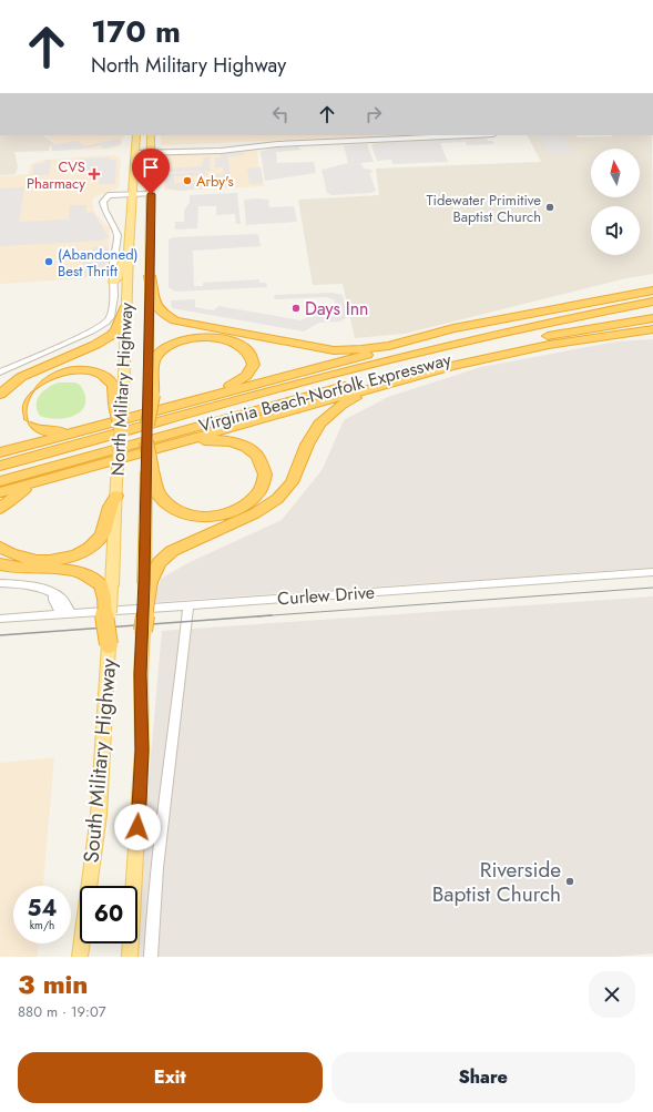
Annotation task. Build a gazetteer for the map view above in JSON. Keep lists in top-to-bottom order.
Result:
{
  "streets": {
    "highway": ["Virginia Beach-Norfolk Expressway"],
    "main road": ["North Military Highway", "South Military Highway"],
    "street": ["Curlew Drive"]
  },
  "places": {
    "health": ["CVS Pharmacy"],
    "other": [
      "Arby's",
      "Tidewater Primitive Baptist Church",
      "(Abandoned) Best Thrift",
      "Days Inn",
      "Riverside Baptist Church"
    ]
  },
  "north": "top",
  "page": {
    "turn": ["170 m", "North Military Highway"],
    "speed": "54 km/h",
    "limit": "60",
    "heading": ["3 min", "880 m · 19:07"],
    "buttons": ["Exit", "Share"]
  }
}
